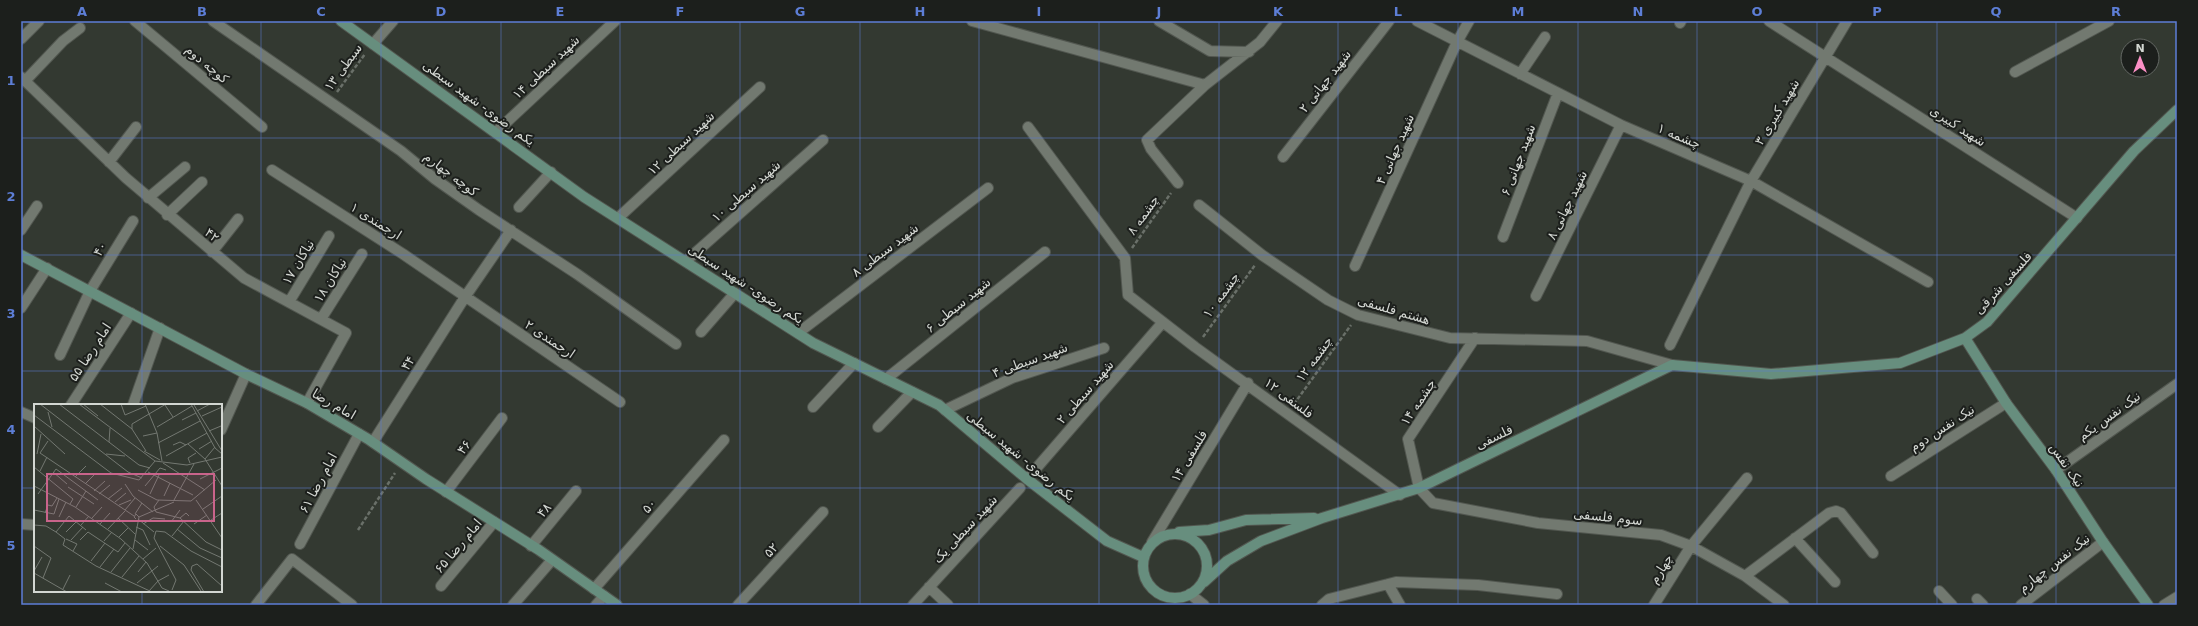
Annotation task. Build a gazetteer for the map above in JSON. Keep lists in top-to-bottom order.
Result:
{
  "streets": {
    "street": [
      "کوچه دوم",
      "شهید سبطی ۱۴",
      "۲ شهید جهانی",
      "یکم رضوی- شهید سبطی",
      "۳ شهید کبیری",
      "شهید کبیری",
      "چشمه ۱",
      "۱۲ شهید سبطی",
      "۴ شهید جهانی",
      "۶ شهید جهانی",
      "کوچه چهارم",
      "۱۰ شهید سبطی",
      "۸ شهید جهانی",
      "۱ ارجمندی",
      "۴۲",
      "۴۰",
      "۸ شهید سبطی",
      "۱۷ نیاکان",
      "۱۸ نیاکان",
      "فلسفی شرقی",
      "۶ شهید سبطی",
      "هشتم فلسفی",
      "۲ ارجمندی",
      "۵۵ امام رضا",
      "۴ شهید سبطی",
      "۴۴",
      "۲ شهید سبطی",
      "۱۲ فلسفی",
      "۱۴ چشمه",
      "امام رضا",
      "نیک نفس یکم",
      "نیک نفس دوم",
      "فلسفی",
      "۴۶",
      "۱۴ فلسفی",
      "نیک نفس",
      "امام رضا ۶۱",
      "۵۰",
      "۴۸",
      "سوم فلسفی",
      "شهید سبطی یک",
      "امام رضا ۶۵",
      "۵۲",
      "نیک نفس چهارم",
      "چهارم"
    ],
    "path": [
      "۱۳ سبطی",
      "۸ چشمه",
      "۱۰ چشمه",
      "۱۲ چشمه"
    ]
  },
  "crossings": [
    ["۱۳ سبطی", "یکم رضوی- شهید سبطی"],
    ["۱۳ سبطی", "کوچه چهارم"],
    ["شهید سبطی ۱۴", "یکم رضوی- شهید سبطی"],
    ["یکم رضوی- شهید سبطی", "۱۲ شهید سبطی"],
    ["یکم رضوی- شهید سبطی", "۱۰ شهید سبطی"],
    ["یکم رضوی- شهید سبطی", "۸ شهید سبطی"],
    ["یکم رضوی- شهید سبطی", "۶ شهید سبطی"],
    ["یکم رضوی- شهید سبطی", "۴ شهید سبطی"],
    ["یکم رضوی- شهید سبطی", "۲ شهید سبطی"],
    ["یکم رضوی- شهید سبطی", "۱۴ فلسفی"],
    ["۳ شهید کبیری", "شهید کبیری"],
    ["۳ شهید کبیری", "چشمه ۱"],
    ["شهید کبیری", "فلسفی شرقی"],
    ["چشمه ۱", "۴ شهید جهانی"],
    ["چشمه ۱", "۶ شهید جهانی"],
    ["چشمه ۱", "۸ شهید جهانی"],
    ["کوچه چهارم", "۴۴"],
    ["۸ چشمه", "۱۲ فلسفی"],
    ["۱ ارجمندی", "۲ ارجمندی"],
    ["۱ ارجمندی", "۴۴"],
    ["۴۲", "۱۷ نیاکان"],
    ["۴۲", "۱۸ نیاکان"],
    ["۴۲", "امام رضا"],
    ["۴۰", "امام رضا"],
    ["فلسفی شرقی", "هشتم فلسفی"],
    ["فلسفی شرقی", "فلسفی"],
    ["فلسفی شرقی", "نیک نفس"],
    ["۱۰ چشمه", "هشتم فلسفی"],
    ["۱۰ چشمه", "۱۲ فلسفی"],
    ["هشتم فلسفی", "۱۲ چشمه"],
    ["هشتم فلسفی", "۱۴ چشمه"],
    ["هشتم فلسفی", "فلسفی"],
    ["۲ ارجمندی", "۴۴"],
    ["۵۵ امام رضا", "امام رضا"],
    ["۱۲ چشمه", "۱۲ فلسفی"],
    ["۴۴", "امام رضا"],
    ["۲ شهید سبطی", "۱۲ فلسفی"],
    ["۱۲ فلسفی", "فلسفی"],
    ["۱۲ فلسفی", "۱۴ فلسفی"],
    ["۱۴ چشمه", "فلسفی"],
    ["۱۴ چشمه", "سوم فلسفی"],
    ["امام رضا", "۴۶"],
    ["امام رضا", "امام رضا ۶۱"],
    ["امام رضا", "۵۰"],
    ["امام رضا", "۴۸"],
    ["امام رضا", "امام رضا ۶۵"],
    ["نیک نفس یکم", "نیک نفس"],
    ["نیک نفس دوم", "نیک نفس"],
    ["فلسفی", "سوم فلسفی"],
    ["نیک نفس", "نیک نفس چهارم"],
    ["سوم فلسفی", "چهارم"]
  ],
  "north": "top",
  "grid": {
    "columns": [
      "A",
      "B",
      "C",
      "D",
      "E",
      "F",
      "G",
      "H",
      "I",
      "J",
      "K",
      "L",
      "M",
      "N",
      "O",
      "P",
      "Q",
      "R"
    ],
    "rows": [
      "1",
      "2",
      "3",
      "4",
      "5"
    ]
  }
}
